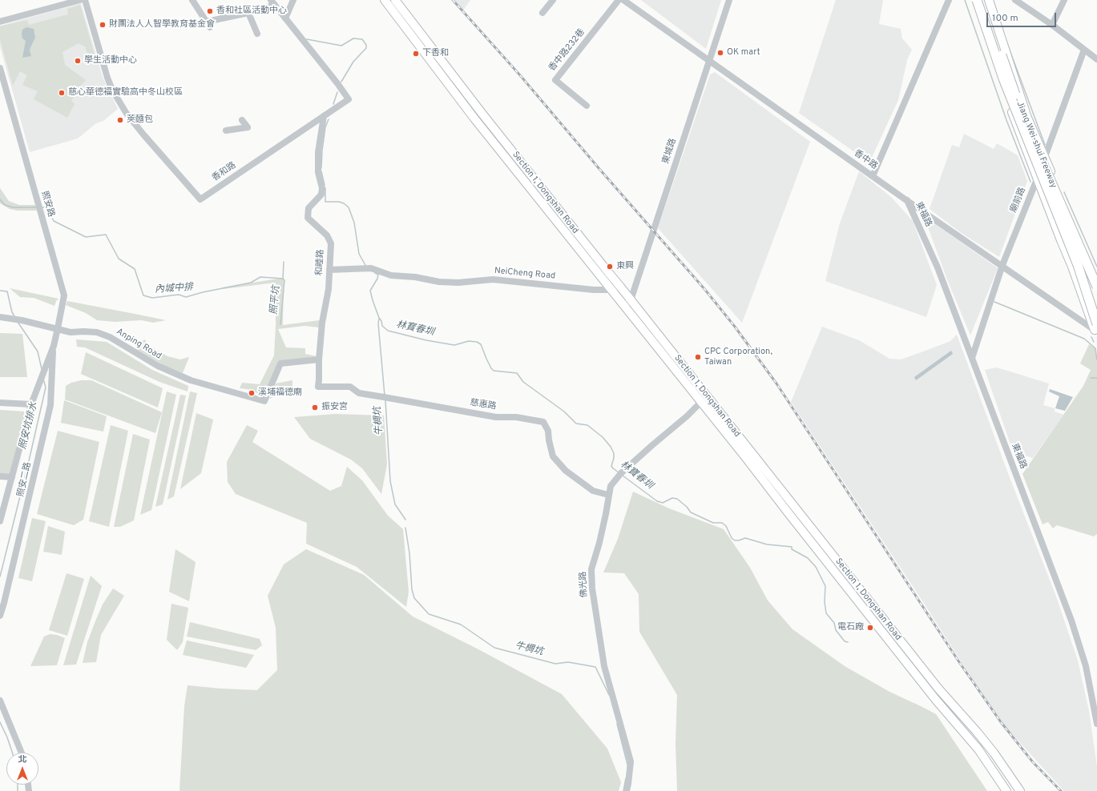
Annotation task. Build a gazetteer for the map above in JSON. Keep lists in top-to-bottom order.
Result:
{
  "streets": {
    "highway": ["Jiang Wei-shui Freeway"],
    "main road": ["Section 1, Dongshan Road"],
    "street": [
      "香中路232巷",
      "東城路",
      "香中路",
      "香和路",
      "廟前路",
      "照安路",
      "東福路",
      "和睦路",
      "NeiCheng Road",
      "Anping Road",
      "慈惠路",
      "照安二路",
      "佛光路"
    ]
  },
  "crossings": [
    ["Jiang Wei-shui Freeway", "香中路"],
    ["東城路", "香中路"],
    ["東城路", "Section 1, Dongshan Road"],
    ["香中路", "廟前路"],
    ["香中路", "東福路"],
    ["香和路", "和睦路"],
    ["Section 1, Dongshan Road", "NeiCheng Road"],
    ["Section 1, Dongshan Road", "佛光路"],
    ["廟前路", "東福路"],
    ["照安路", "Anping Road"],
    ["照安路", "照安二路"],
    ["和睦路", "NeiCheng Road"],
    ["和睦路", "Anping Road"],
    ["和睦路", "慈惠路"],
    ["慈惠路", "佛光路"]
  ],
  "water": [
    "內城中排",
    "照平坑",
    "林寶春圳",
    "牛椆坑",
    "照安坑排水"
  ],
  "places": [
    "香和社區活動中心",
    "財團法人人智學教育基金會",
    "OK mart",
    "下香和",
    "學生活動中心",
    "慈心華德福實驗高中冬山校區",
    "莢麵包",
    "東興",
    "CPC Corporation, Taiwan",
    "溪埔福德廟",
    "振安宮",
    "電石廠"
  ],
  "scale_bar": "100 m",
  "north": "top"
}
